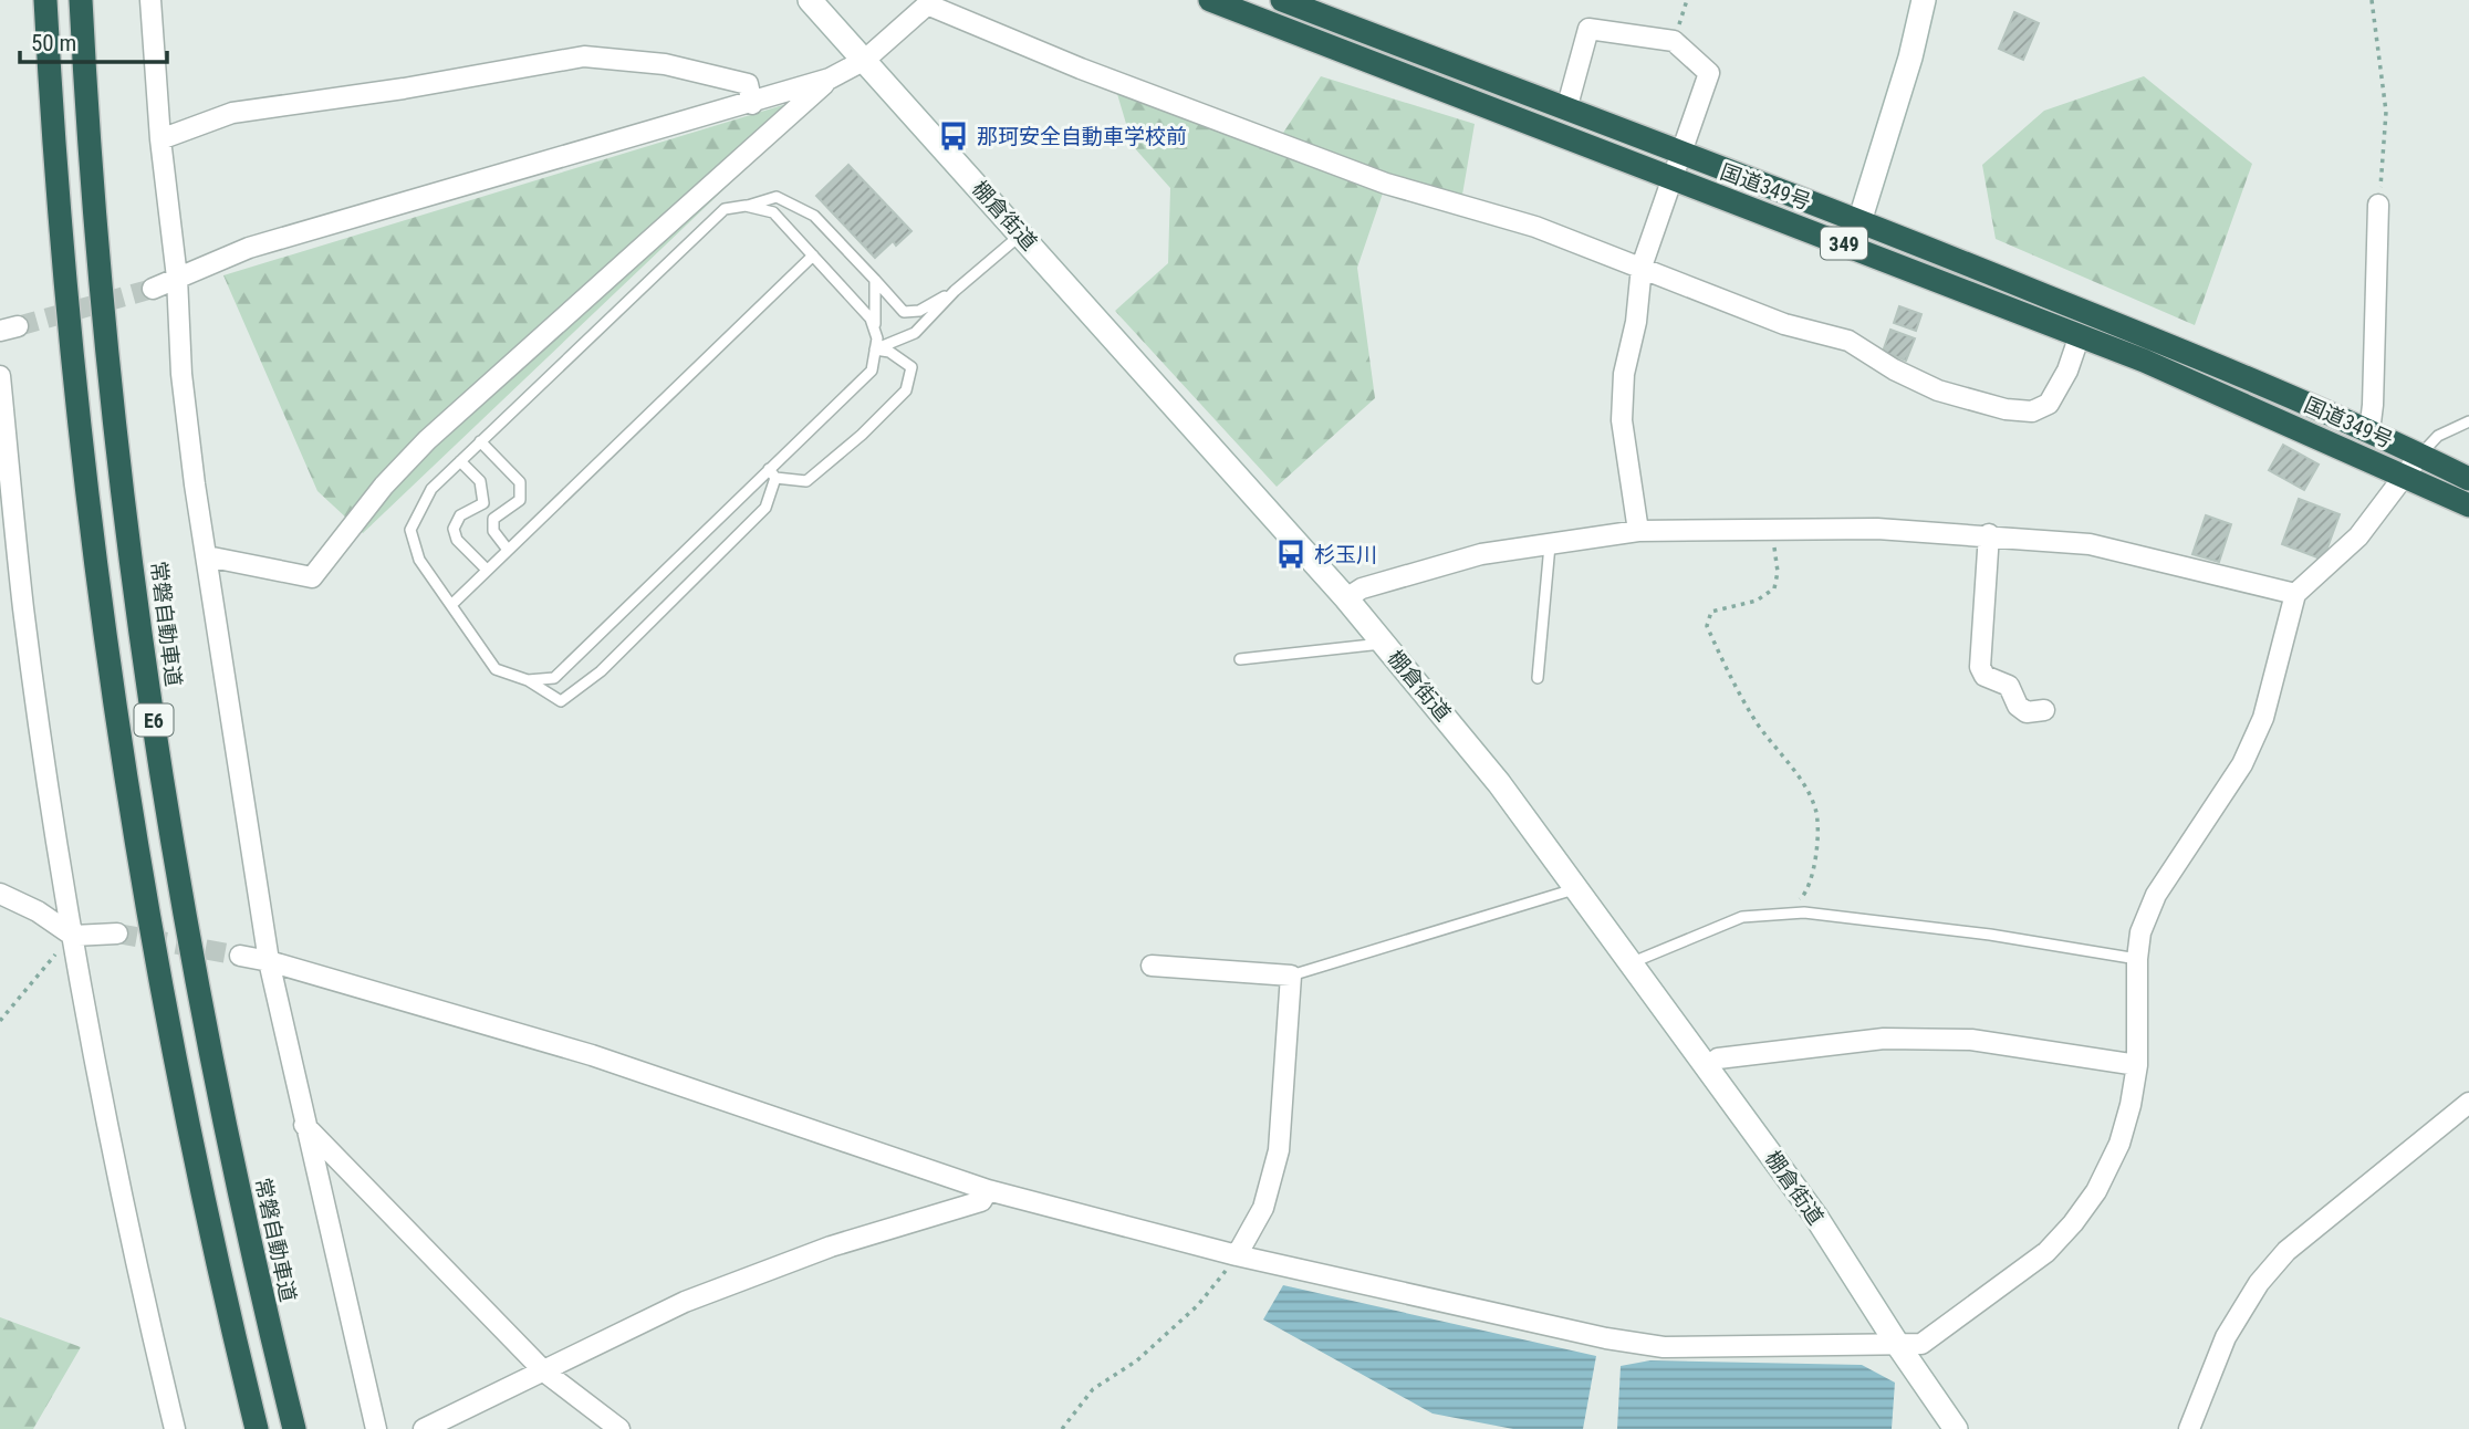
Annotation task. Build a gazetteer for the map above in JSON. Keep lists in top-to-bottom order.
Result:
{
  "streets": {
    "highway": [
      "国道349号",
      "349",
      "常磐自動車道",
      "E6"
    ],
    "street": ["棚倉街道"]
  },
  "places": {
    "bus stop": ["那珂安全自動車学校前", "杉玉川"]
  },
  "scale_bar": "50 m"
}
